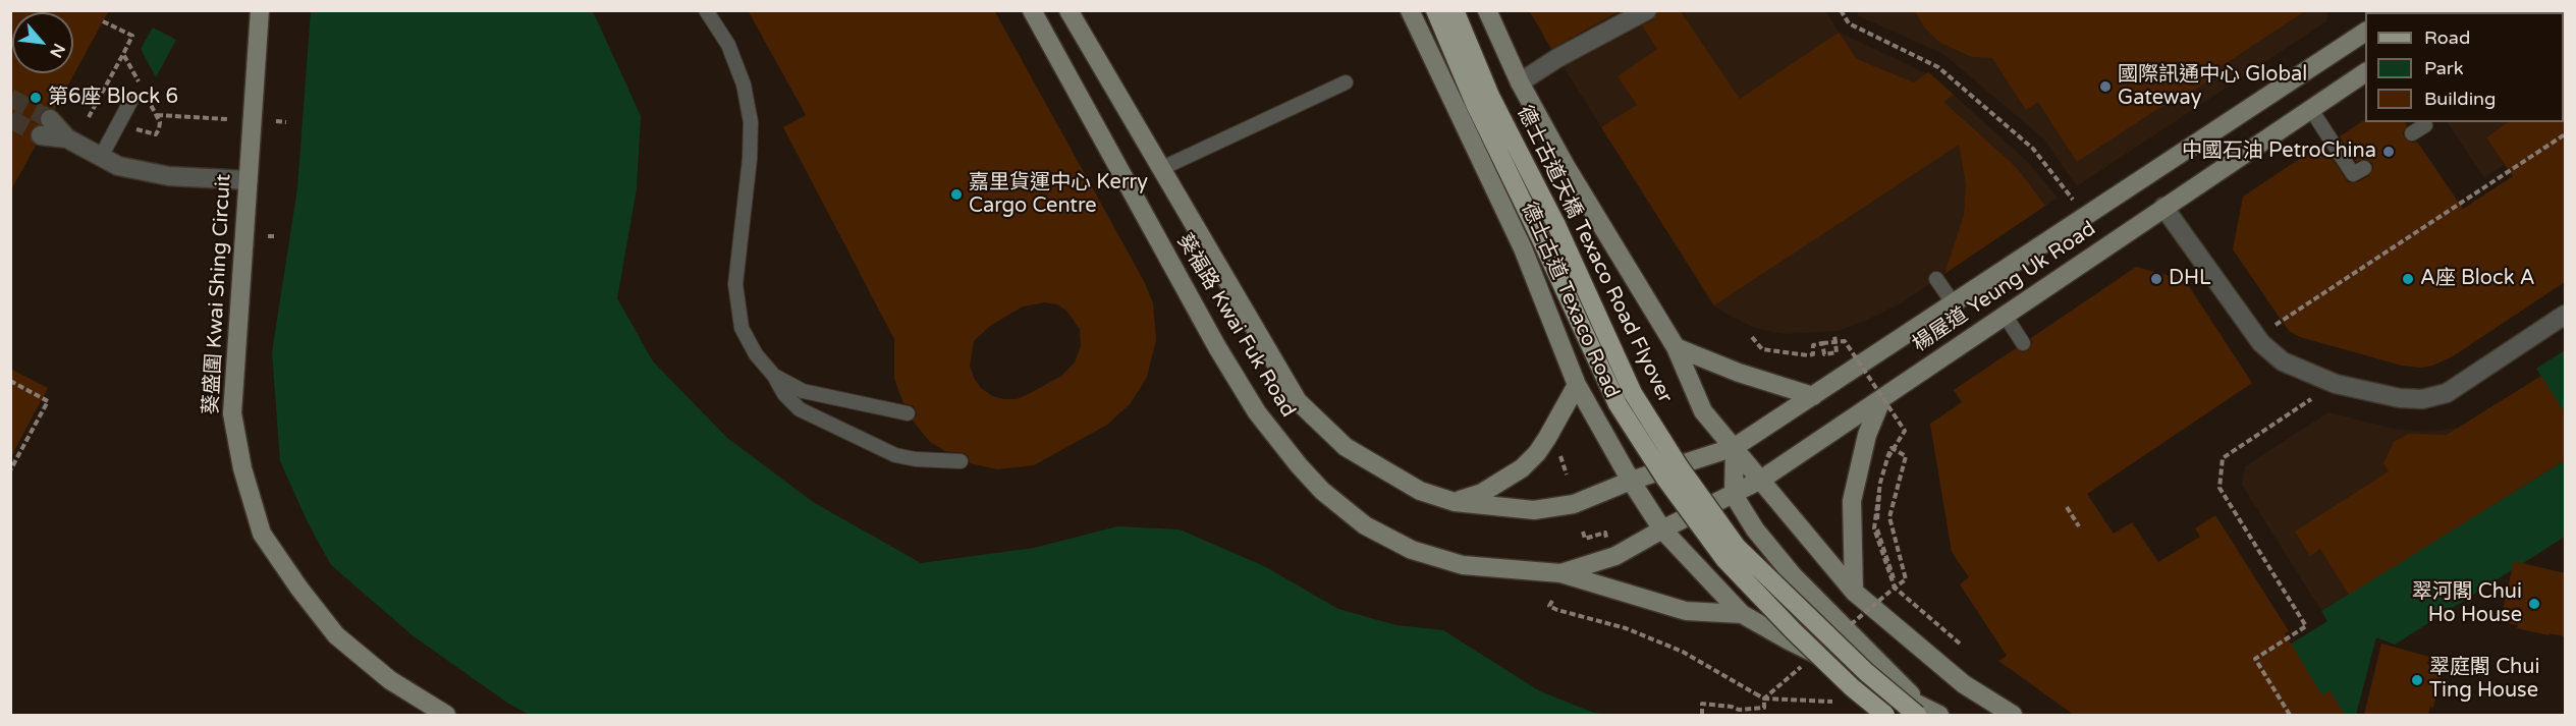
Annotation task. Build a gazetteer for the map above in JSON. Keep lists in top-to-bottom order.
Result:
{
  "streets": {
    "main road": [
      "德士古道天橋 Texaco Road Flyover",
      "楊屋道 Yeung Uk Road",
      "葵盛圍 Kwai Shing Circuit",
      "德士古道 Texaco Road",
      "葵福路 Kwai Fuk Road"
    ]
  },
  "crossings": [
    ["德士古道天橋 Texaco Road Flyover", "德士古道 Texaco Road"],
    ["楊屋道 Yeung Uk Road", "德士古道 Texaco Road"],
    ["楊屋道 Yeung Uk Road", "葵福路 Kwai Fuk Road"],
    ["德士古道 Texaco Road", "葵福路 Kwai Fuk Road"]
  ],
  "places": [
    "國際訊通中心 Global Gateway",
    "第6座 Block 6",
    "中國石油 PetroChina",
    "嘉里貨運中心 Kerry Cargo Centre",
    "DHL",
    "A座 Block A",
    "翠河閣 Chui Ho House",
    "翠庭閣 Chui Ting House"
  ],
  "legend": ["Road", "Park", "Building"],
  "north": "bottom right"
}
